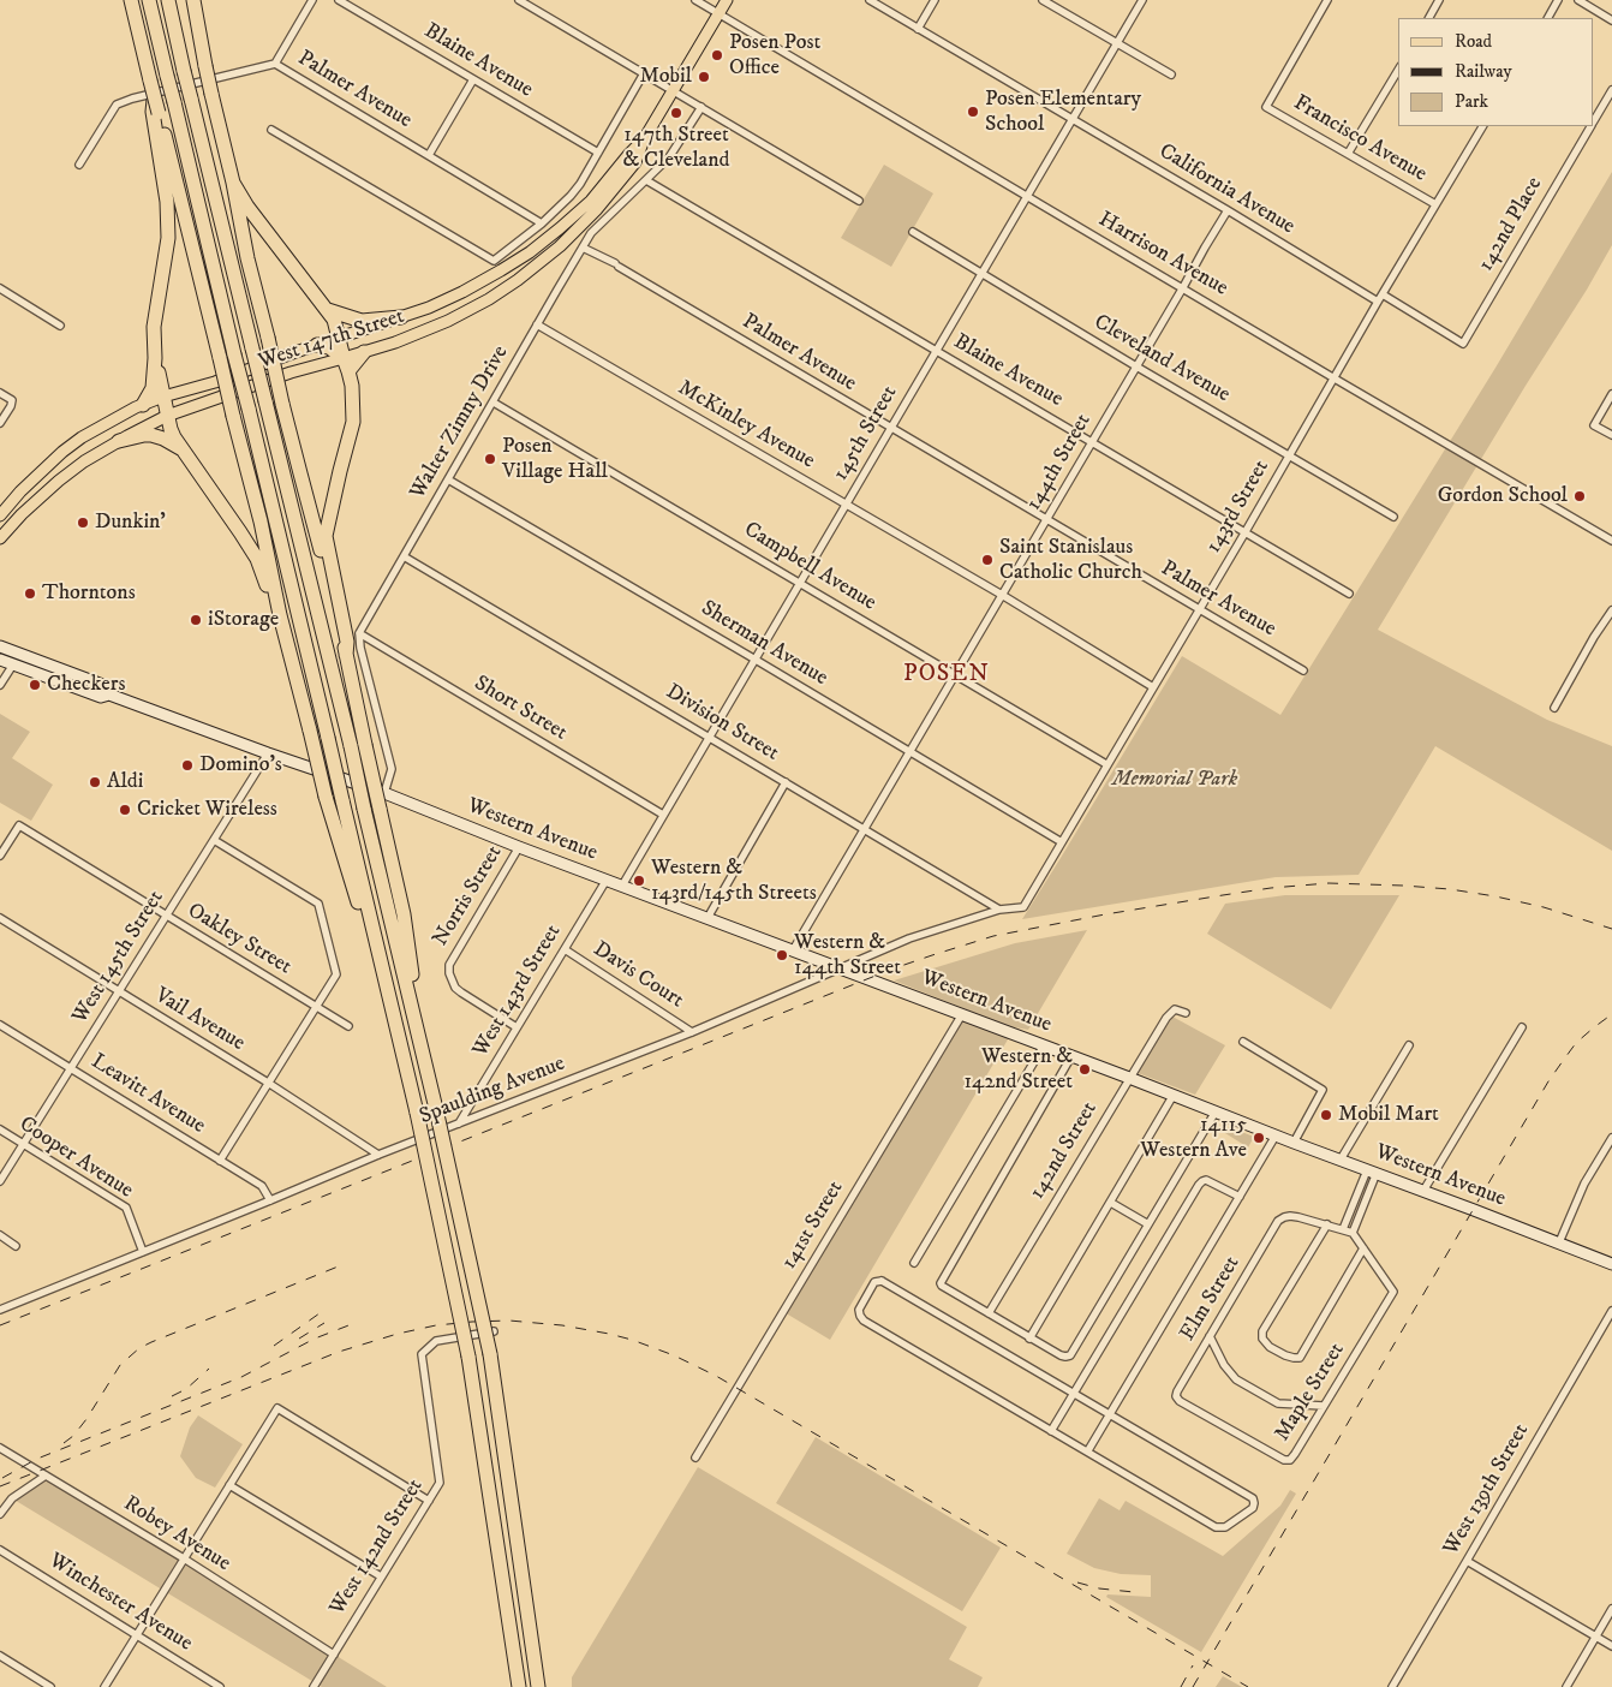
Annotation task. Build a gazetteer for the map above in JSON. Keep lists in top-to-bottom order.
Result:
{
  "streets": {
    "main road": ["West 147th Street", "Western Avenue"],
    "street": [
      "Blaine Avenue",
      "Palmer Avenue",
      "Francisco Avenue",
      "California Avenue",
      "142nd Place",
      "Harrison Avenue",
      "Cleveland Avenue",
      "Walter Zimny Drive",
      "McKinley Avenue",
      "145th Street",
      "144th Street",
      "143rd Street",
      "Campbell Avenue",
      "Sherman Avenue",
      "Short Street",
      "Division Street",
      "Norris Street",
      "Oakley Street",
      "West 145th Street",
      "Davis Court",
      "West 143rd Street",
      "Vail Avenue",
      "Spaulding Avenue",
      "Leavitt Avenue",
      "142nd Street",
      "Cooper Avenue",
      "141st Street",
      "Elm Street",
      "Maple Street",
      "West 139th Street",
      "Robey Avenue",
      "West 142nd Street",
      "Winchester Avenue"
    ]
  },
  "crossings": [
    ["Blaine Avenue", "Walter Zimny Drive"],
    ["Blaine Avenue", "145th Street"],
    ["Blaine Avenue", "144th Street"],
    ["Blaine Avenue", "143rd Street"],
    ["Palmer Avenue", "Walter Zimny Drive"],
    ["Palmer Avenue", "145th Street"],
    ["Palmer Avenue", "144th Street"],
    ["Palmer Avenue", "143rd Street"],
    ["Francisco Avenue", "143rd Street"],
    ["California Avenue", "142nd Place"],
    ["California Avenue", "145th Street"],
    ["California Avenue", "144th Street"],
    ["California Avenue", "143rd Street"],
    ["Harrison Avenue", "West 147th Street"],
    ["Harrison Avenue", "145th Street"],
    ["Harrison Avenue", "144th Street"],
    ["Harrison Avenue", "143rd Street"],
    ["Cleveland Avenue", "145th Street"],
    ["Cleveland Avenue", "144th Street"],
    ["Cleveland Avenue", "143rd Street"],
    ["Walter Zimny Drive", "McKinley Avenue"],
    ["Walter Zimny Drive", "Campbell Avenue"],
    ["Walter Zimny Drive", "Sherman Avenue"],
    ["Walter Zimny Drive", "Short Street"],
    ["Walter Zimny Drive", "Division Street"],
    ["McKinley Avenue", "145th Street"],
    ["McKinley Avenue", "144th Street"],
    ["McKinley Avenue", "143rd Street"],
    ["145th Street", "Campbell Avenue"],
    ["145th Street", "Sherman Avenue"],
    ["145th Street", "Short Street"],
    ["145th Street", "Division Street"],
    ["145th Street", "Western Avenue"],
    ["144th Street", "Campbell Avenue"],
    ["144th Street", "Sherman Avenue"],
    ["144th Street", "Division Street"],
    ["144th Street", "Western Avenue"],
    ["143rd Street", "Campbell Avenue"],
    ["143rd Street", "Sherman Avenue"],
    ["143rd Street", "Division Street"],
    ["143rd Street", "Spaulding Avenue"],
    ["Division Street", "Spaulding Avenue"],
    ["Western Avenue", "Norris Street"],
    ["Western Avenue", "West 145th Street"],
    ["Western Avenue", "West 143rd Street"],
    ["Western Avenue", "Spaulding Avenue"],
    ["Western Avenue", "142nd Street"],
    ["Western Avenue", "141st Street"],
    ["Norris Street", "West 143rd Street"],
    ["Oakley Street", "West 145th Street"],
    ["West 145th Street", "Vail Avenue"],
    ["West 145th Street", "Leavitt Avenue"],
    ["West 145th Street", "Cooper Avenue"],
    ["Davis Court", "West 143rd Street"],
    ["Davis Court", "Spaulding Avenue"],
    ["West 143rd Street", "Spaulding Avenue"],
    ["Vail Avenue", "Spaulding Avenue"],
    ["Spaulding Avenue", "Leavitt Avenue"],
    ["Spaulding Avenue", "Cooper Avenue"],
    ["Elm Street", "Maple Street"],
    ["Robey Avenue", "West 142nd Street"]
  ],
  "districts": ["POSEN"],
  "parks": ["Memorial Park"],
  "places": [
    "Posen Post Office",
    "Mobil",
    "Posen Elementary School",
    "147th Street & Cleveland",
    "Posen Village Hall",
    "Gordon School",
    "Dunkin'",
    "Saint Stanislaus Catholic Church",
    "Thorntons",
    "iStorage",
    "Checkers",
    "Domino's",
    "Aldi",
    "Cricket Wireless",
    "Western & 143rd/145th Streets",
    "Western & 144th Street",
    "Western & 142nd Street",
    "Mobil Mart",
    "14115 Western Ave"
  ],
  "legend": ["Road", "Railway", "Park"]
}
